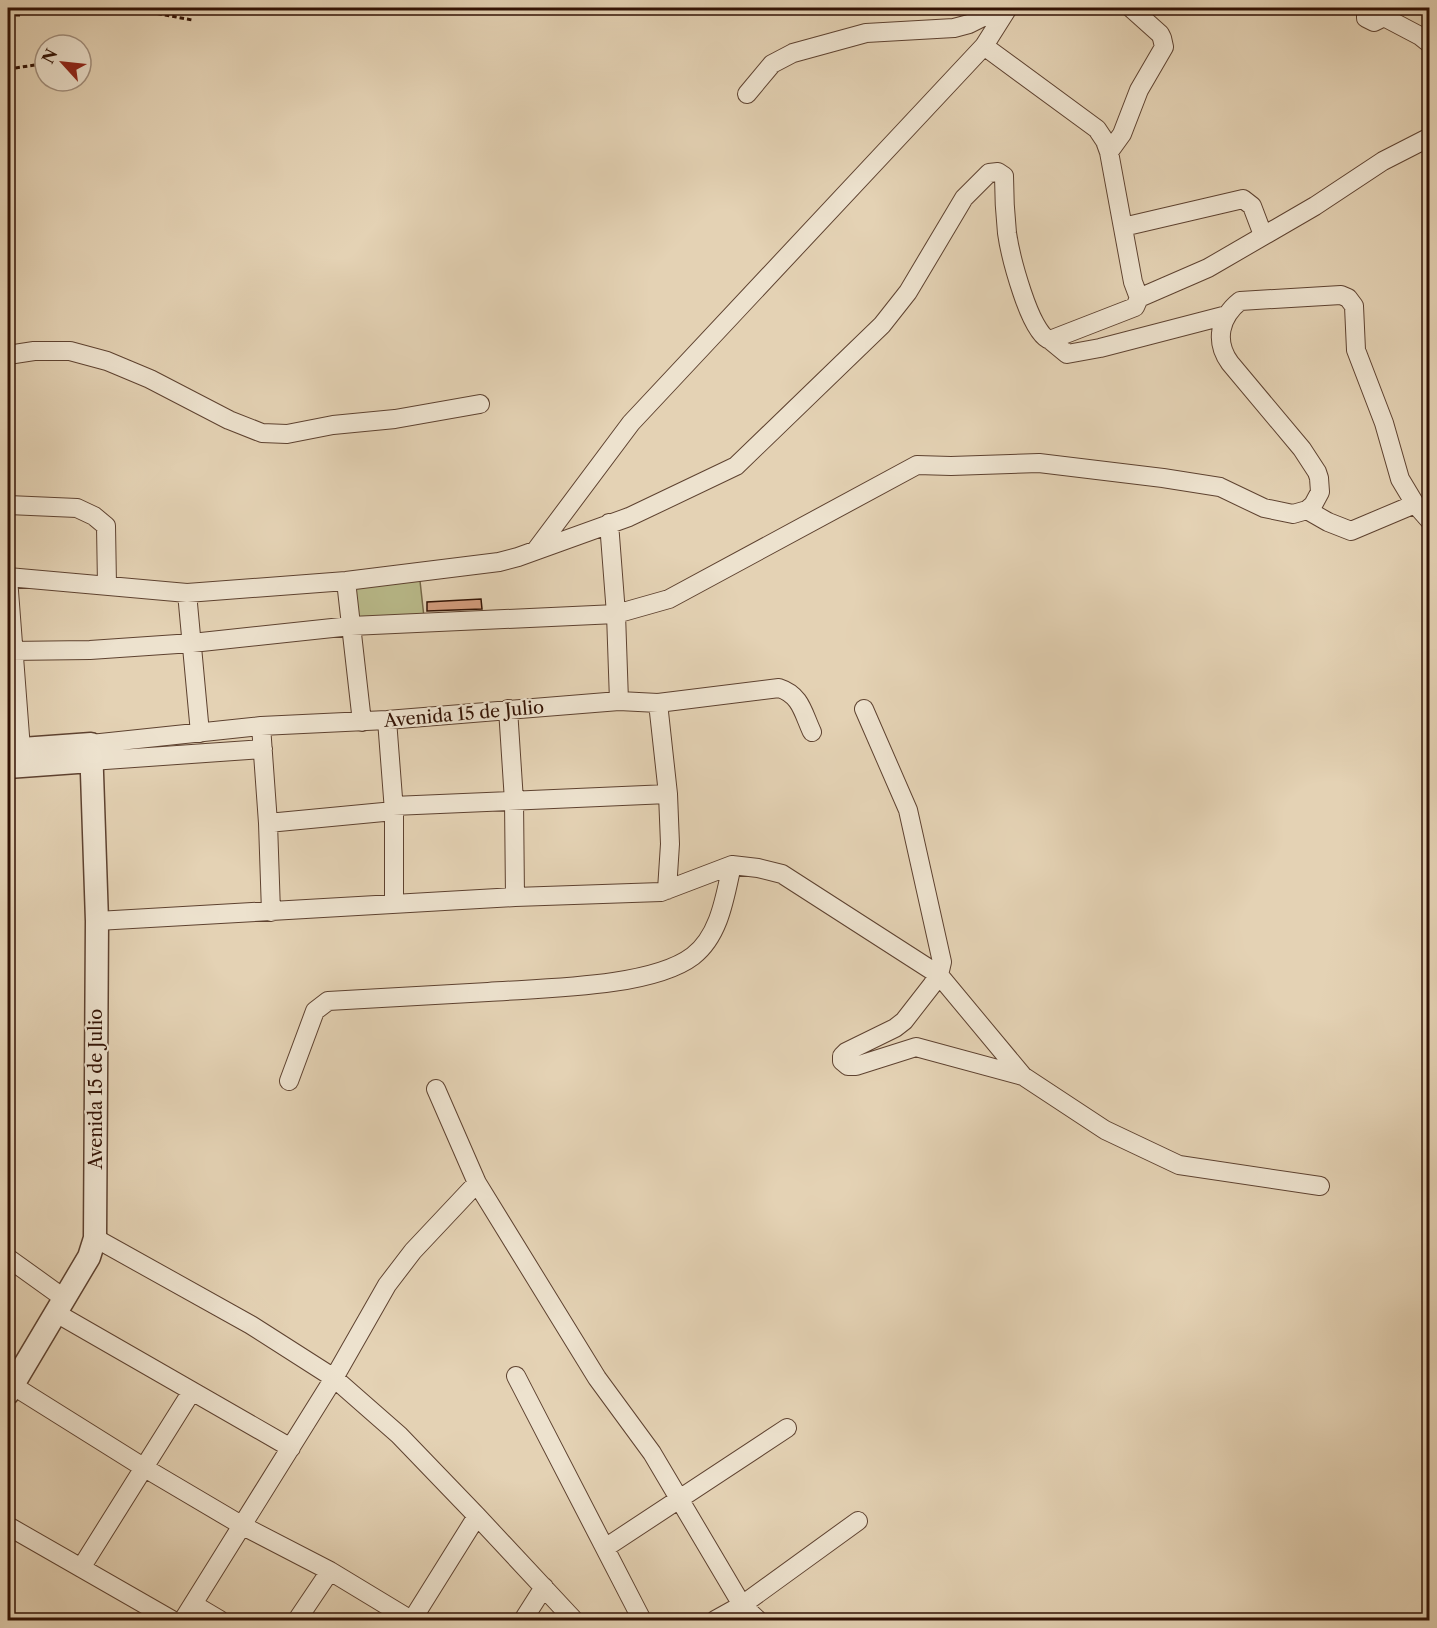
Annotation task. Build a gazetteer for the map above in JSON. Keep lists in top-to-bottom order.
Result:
{
  "streets": {
    "street": ["Avenida 15 de Julio"]
  },
  "north": "top left"
}
